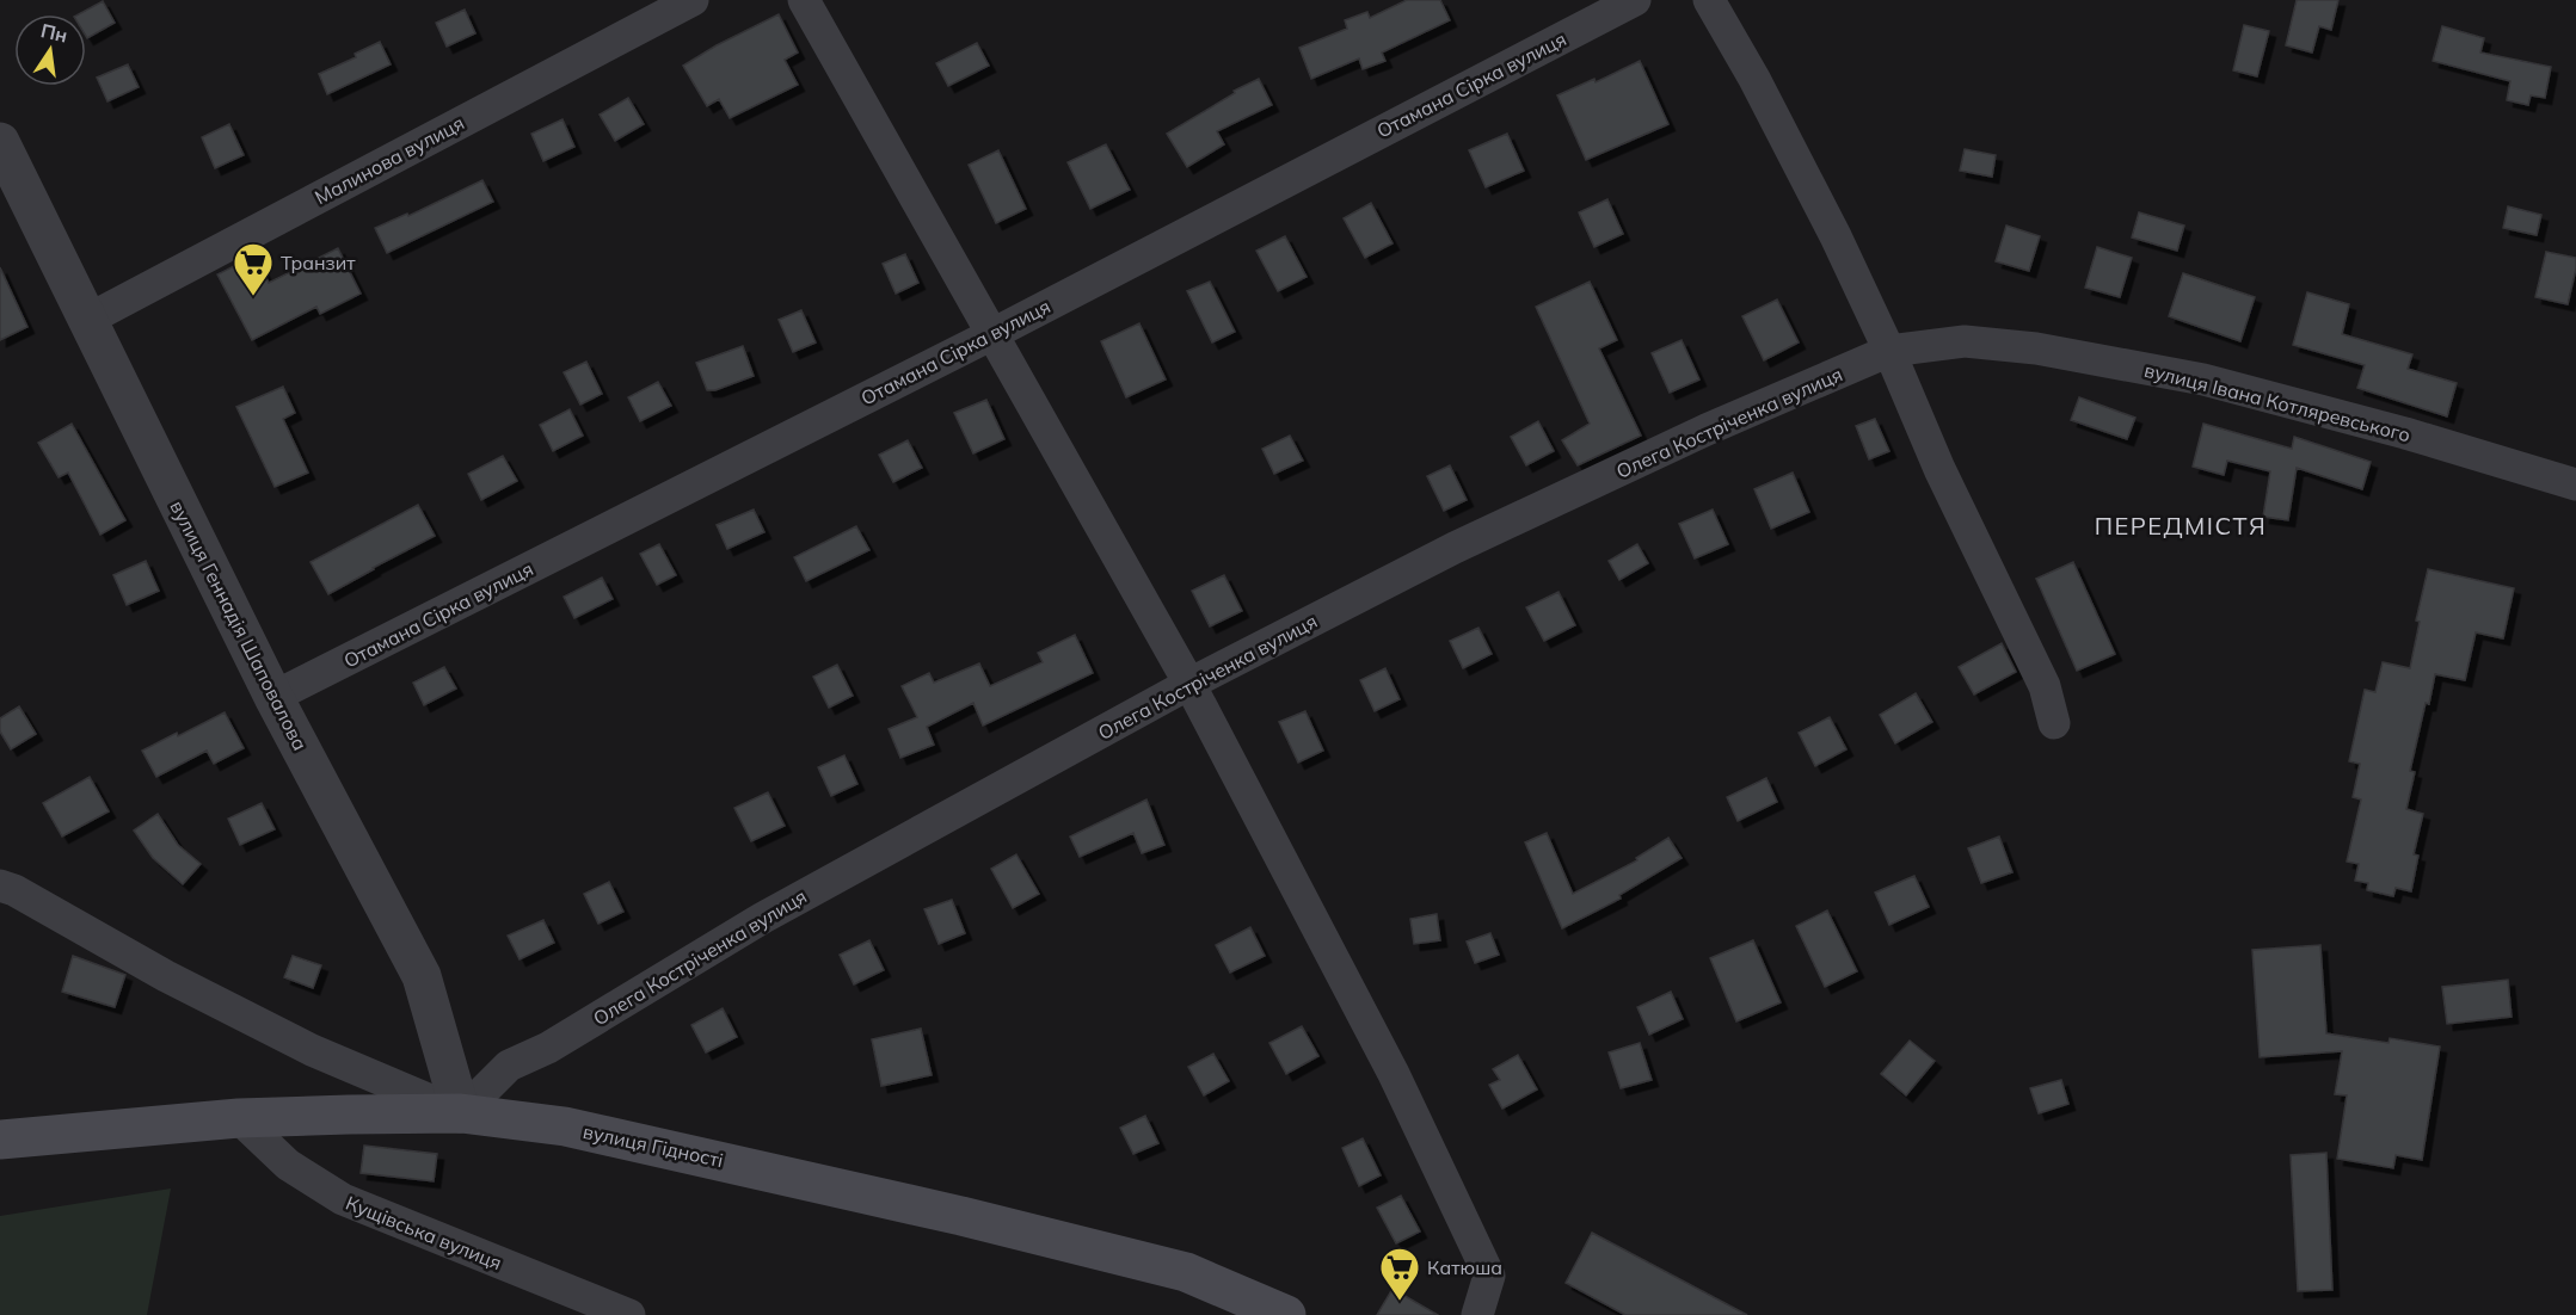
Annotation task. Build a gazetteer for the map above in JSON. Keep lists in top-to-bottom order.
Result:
{
  "streets": {
    "main road": ["вулиця Гідності"],
    "street": [
      "Отамана Сірка вулиця",
      "Малинова вулиця",
      "вулиця Івана Котляревського",
      "Олега Костріченка вулиця",
      "вулиця Геннадія Шаповалова",
      "Кущівська вулиця"
    ]
  },
  "crossings": [
    ["Отамана Сірка вулиця", "вулиця Геннадія Шаповалова"],
    ["Малинова вулиця", "вулиця Геннадія Шаповалова"],
    ["вулиця Івана Котляревського", "Олега Костріченка вулиця"],
    ["Олега Костріченка вулиця", "вулиця Геннадія Шаповалова"],
    ["Олега Костріченка вулиця", "вулиця Гідності"],
    ["вулиця Геннадія Шаповалова", "вулиця Гідності"],
    ["вулиця Гідності", "Кущівська вулиця"]
  ],
  "districts": ["ПЕРЕДМІСТЯ"],
  "places": {
    "supermarket": ["Транзит", "Катюша"]
  },
  "north": "top"
}
